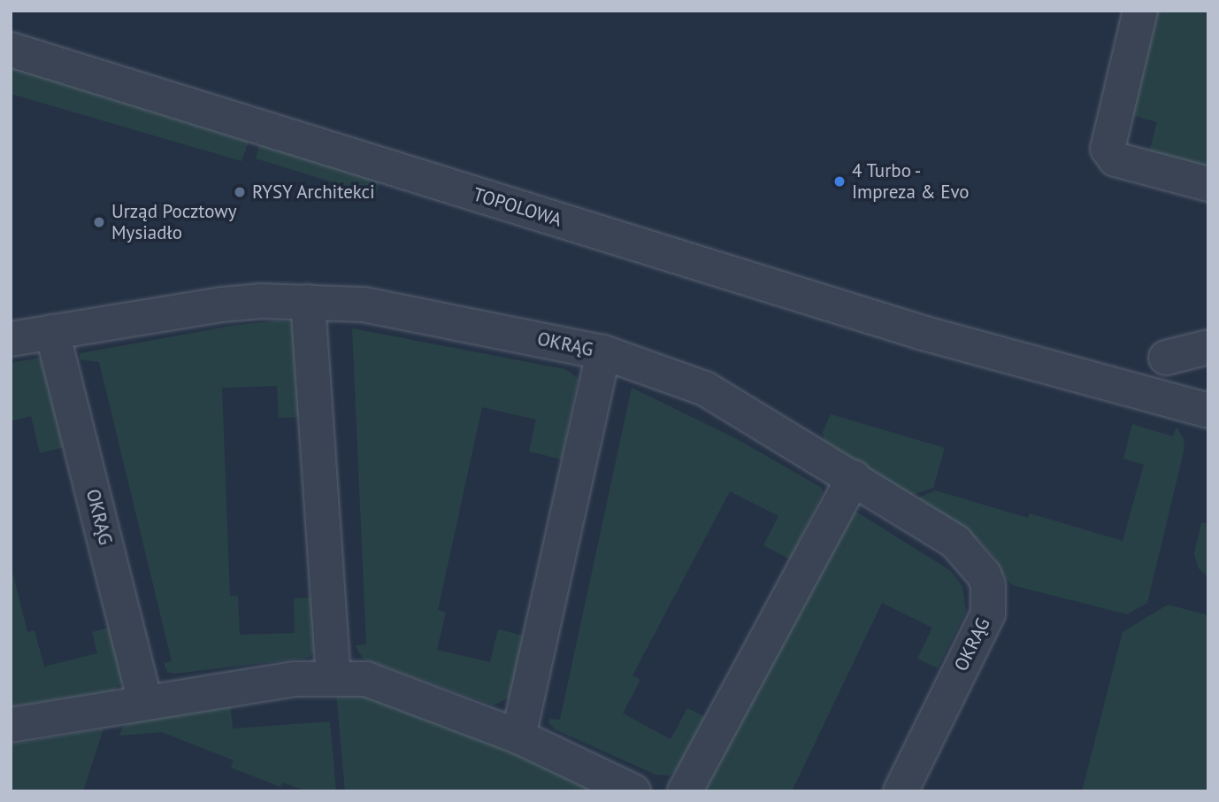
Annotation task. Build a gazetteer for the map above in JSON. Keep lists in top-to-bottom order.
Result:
{
  "streets": {
    "street": ["TOPOLOWA", "OKRĄG"]
  },
  "places": ["4 Turbo - Impreza & Evo", "RYSY Architekci", "Urząd Pocztowy Mysiadło"]
}
